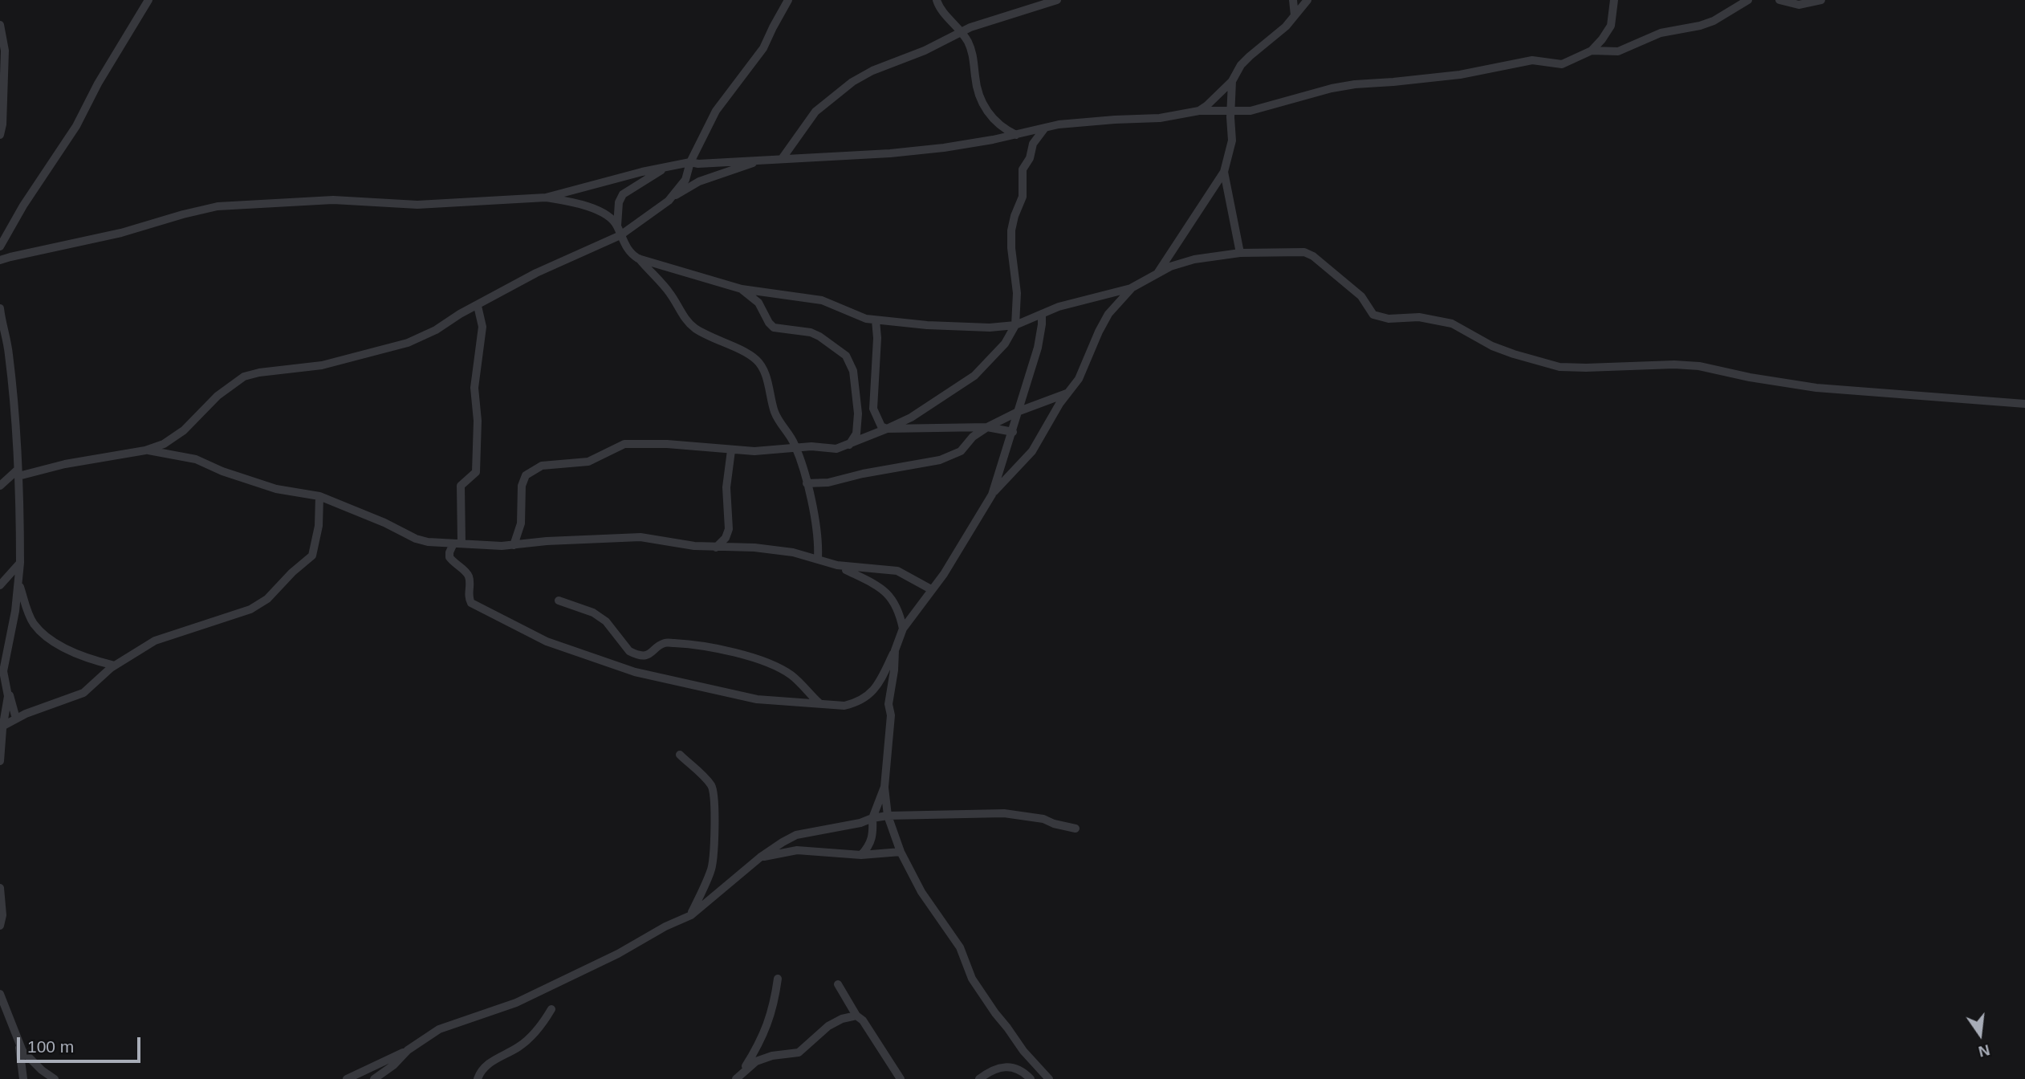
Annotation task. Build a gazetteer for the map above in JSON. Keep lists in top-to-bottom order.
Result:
{
  "scale_bar": "100 m",
  "north": "bottom"
}
